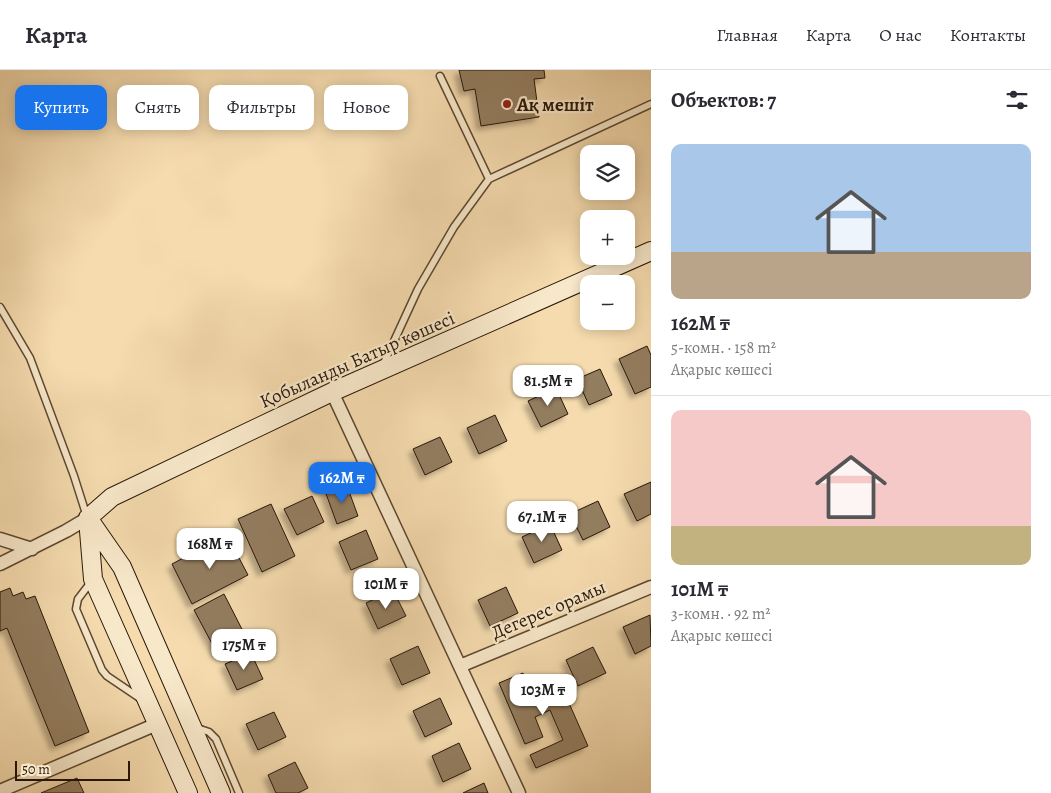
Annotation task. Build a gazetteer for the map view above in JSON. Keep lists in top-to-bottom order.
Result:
{
  "streets": {
    "street": ["Қобыланды Батыр көшесі", "Дегерес орамы"]
  },
  "places": ["Ақ мешіт"],
  "scale_bar": "50 m",
  "page": {
    "header": "Карта",
    "nav": [
      "Главная",
      "Карта",
      "О нас",
      "Контакты"
    ],
    "heading": "Объектов: 7",
    "chip": [
      "Купить",
      "Снять",
      "Фильтры",
      "Новое"
    ],
    "list": [
      {
        "name": "162M ₸",
        "note": "5-комн. · 158 m² · Ақарыс көшесі"
      },
      {
        "name": "101M ₸",
        "note": "3-комн. · 92 m² · Ақарыс көшесі"
      }
    ],
    "map_buttons": ["+", "−"],
    "price": [
      "81.5M ₸",
      "162M ₸",
      "67.1M ₸",
      "168M ₸",
      "101M ₸",
      "175M ₸",
      "103M ₸"
    ],
    "scale": "50 m"
  }
}
